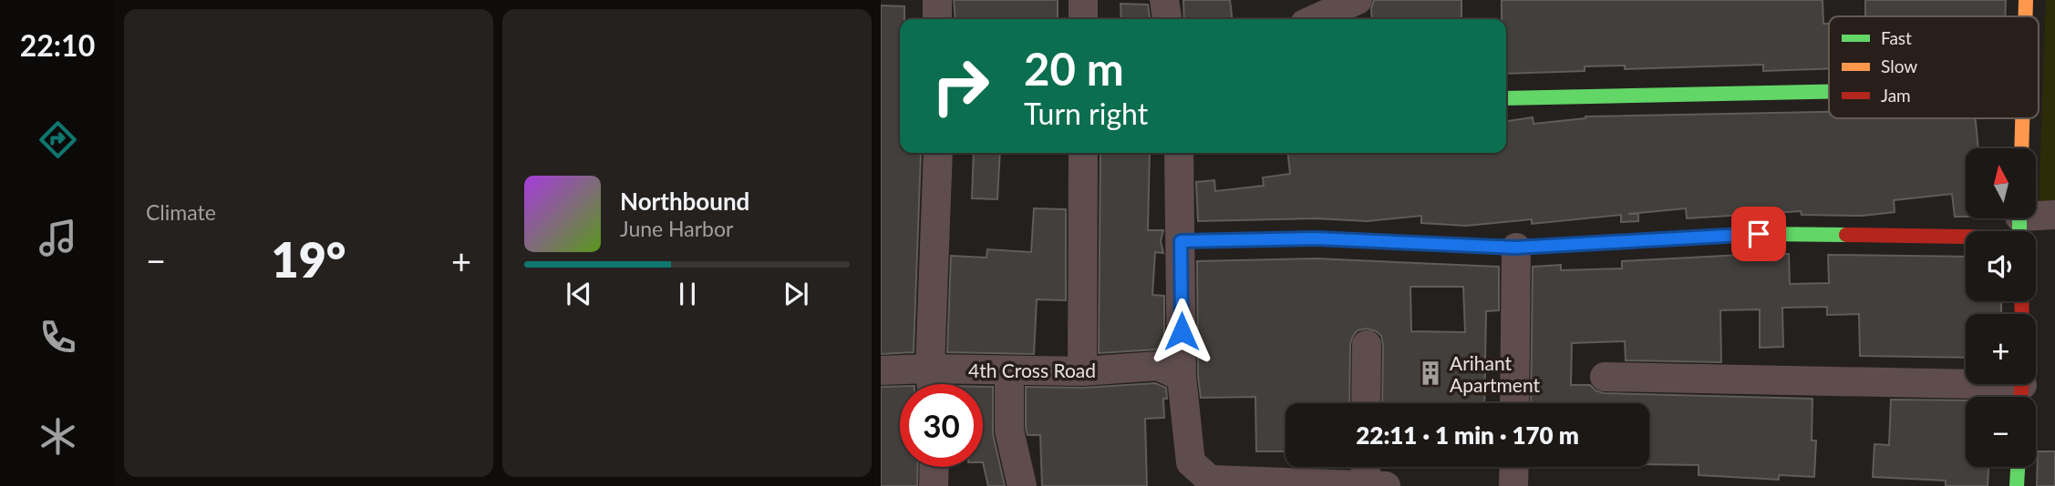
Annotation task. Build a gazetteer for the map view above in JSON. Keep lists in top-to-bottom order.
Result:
{
  "streets": {
    "street": ["4th Cross Road"]
  },
  "places": {
    "building": ["Arihant Apartment"]
  },
  "legend": ["Fast", "Slow", "Jam"],
  "north": "top",
  "page": {
    "tabs": "22:10",
    "tile": "Climate",
    "turn": ["20 m", "Turn right"],
    "map_buttons": ["+", "−"],
    "song": ["Northbound", "June Harbor"],
    "heat": ["−", "19°", "+"],
    "limit": "30",
    "trip": "22:11 · 1 min · 170 m"
  }
}
